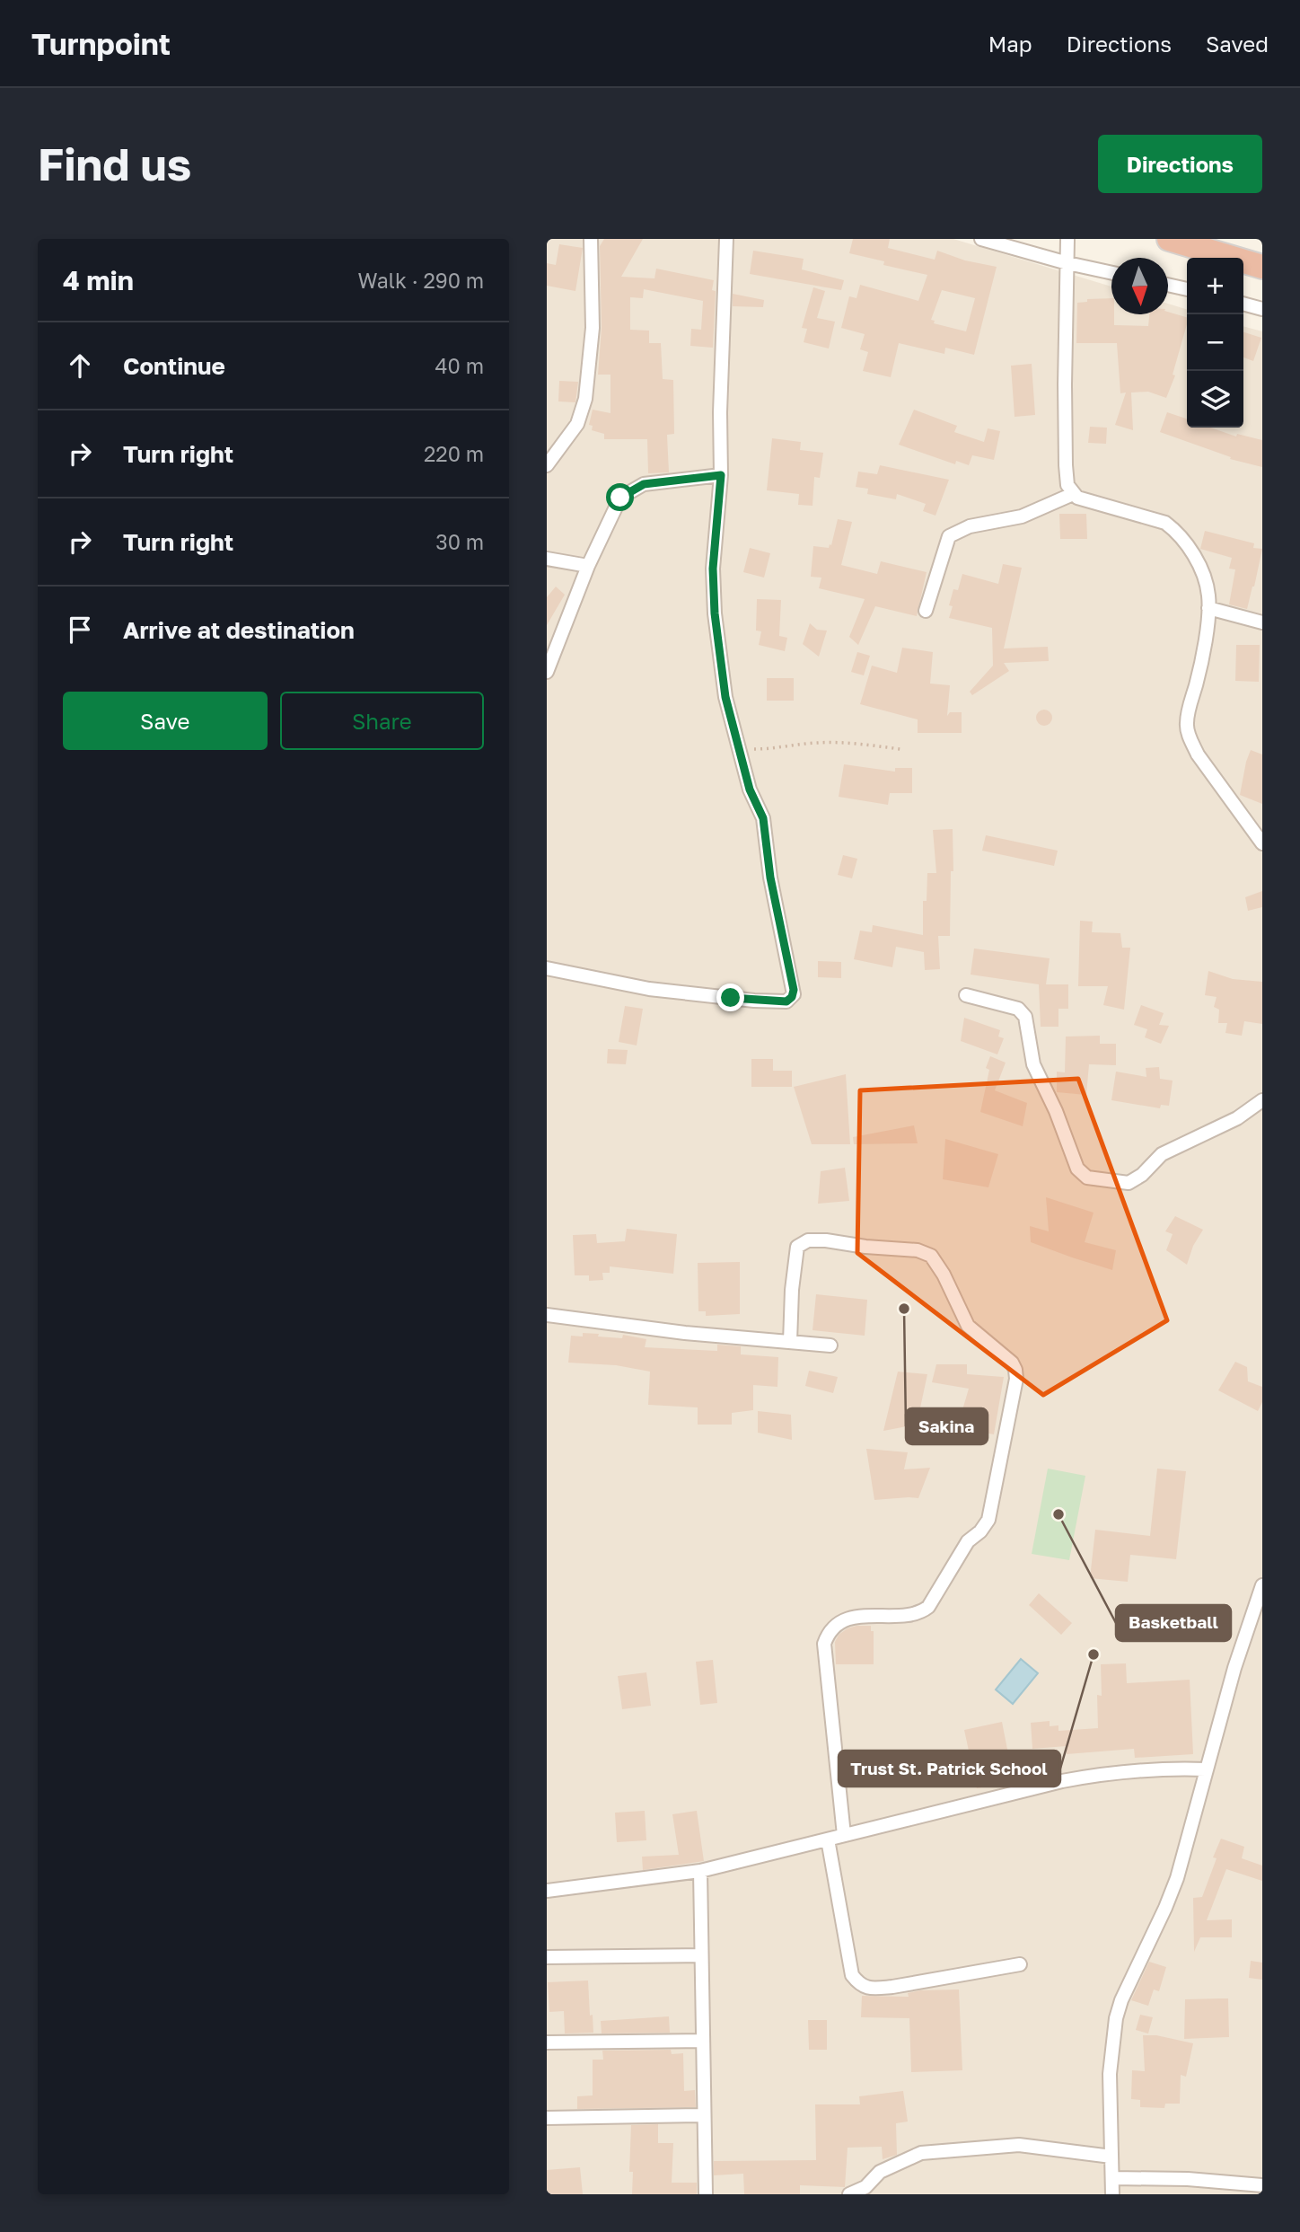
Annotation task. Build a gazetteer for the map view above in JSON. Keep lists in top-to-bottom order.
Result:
{
  "places": ["Sakina", "Basketball", "Trust St. Patrick School"],
  "north": "bottom",
  "page": {
    "header": "Turnpoint",
    "nav": ["Map", "Directions", "Saved"],
    "buttons": [
      "Directions",
      ["Save", "Share"]
    ],
    "title": "Find us",
    "heading": ["4 min", "Walk · 290 m"],
    "map_buttons": ["+", "−"],
    "list": [
      ["Continue", "40 m"],
      ["Turn right", "220 m"],
      ["Turn right", "30 m"],
      "Arrive at destination"
    ]
  }
}
